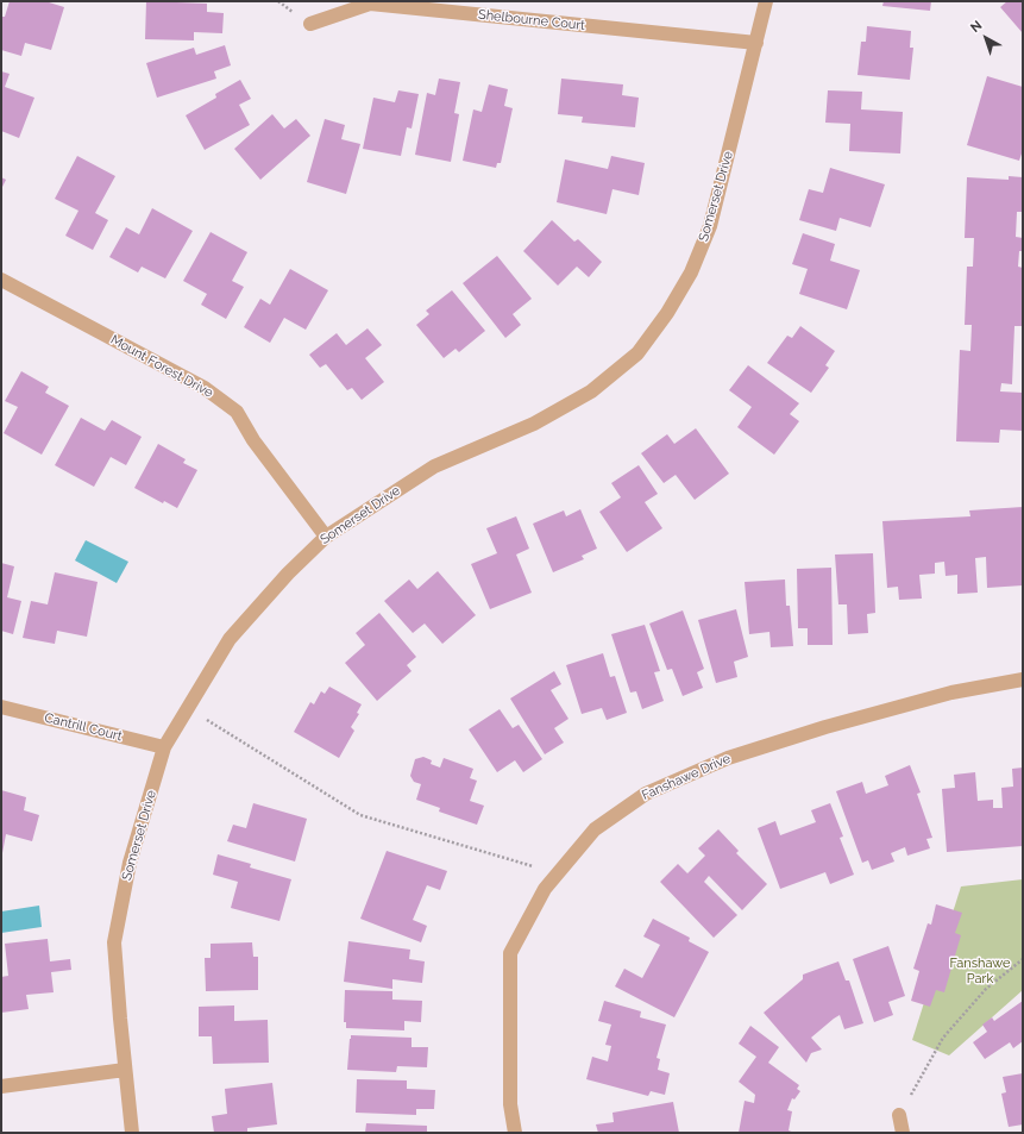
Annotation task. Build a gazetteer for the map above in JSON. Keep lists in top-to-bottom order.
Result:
{
  "streets": {
    "street": [
      "Shelbourne Court",
      "Somerset Drive",
      "Mount Forest Drive",
      "Cantrill Court",
      "Fanshawe Drive"
    ]
  },
  "crossings": [
    ["Shelbourne Court", "Somerset Drive"],
    ["Somerset Drive", "Mount Forest Drive"],
    ["Somerset Drive", "Cantrill Court"]
  ],
  "parks": ["Fanshawe Park"],
  "north": "top left"
}
